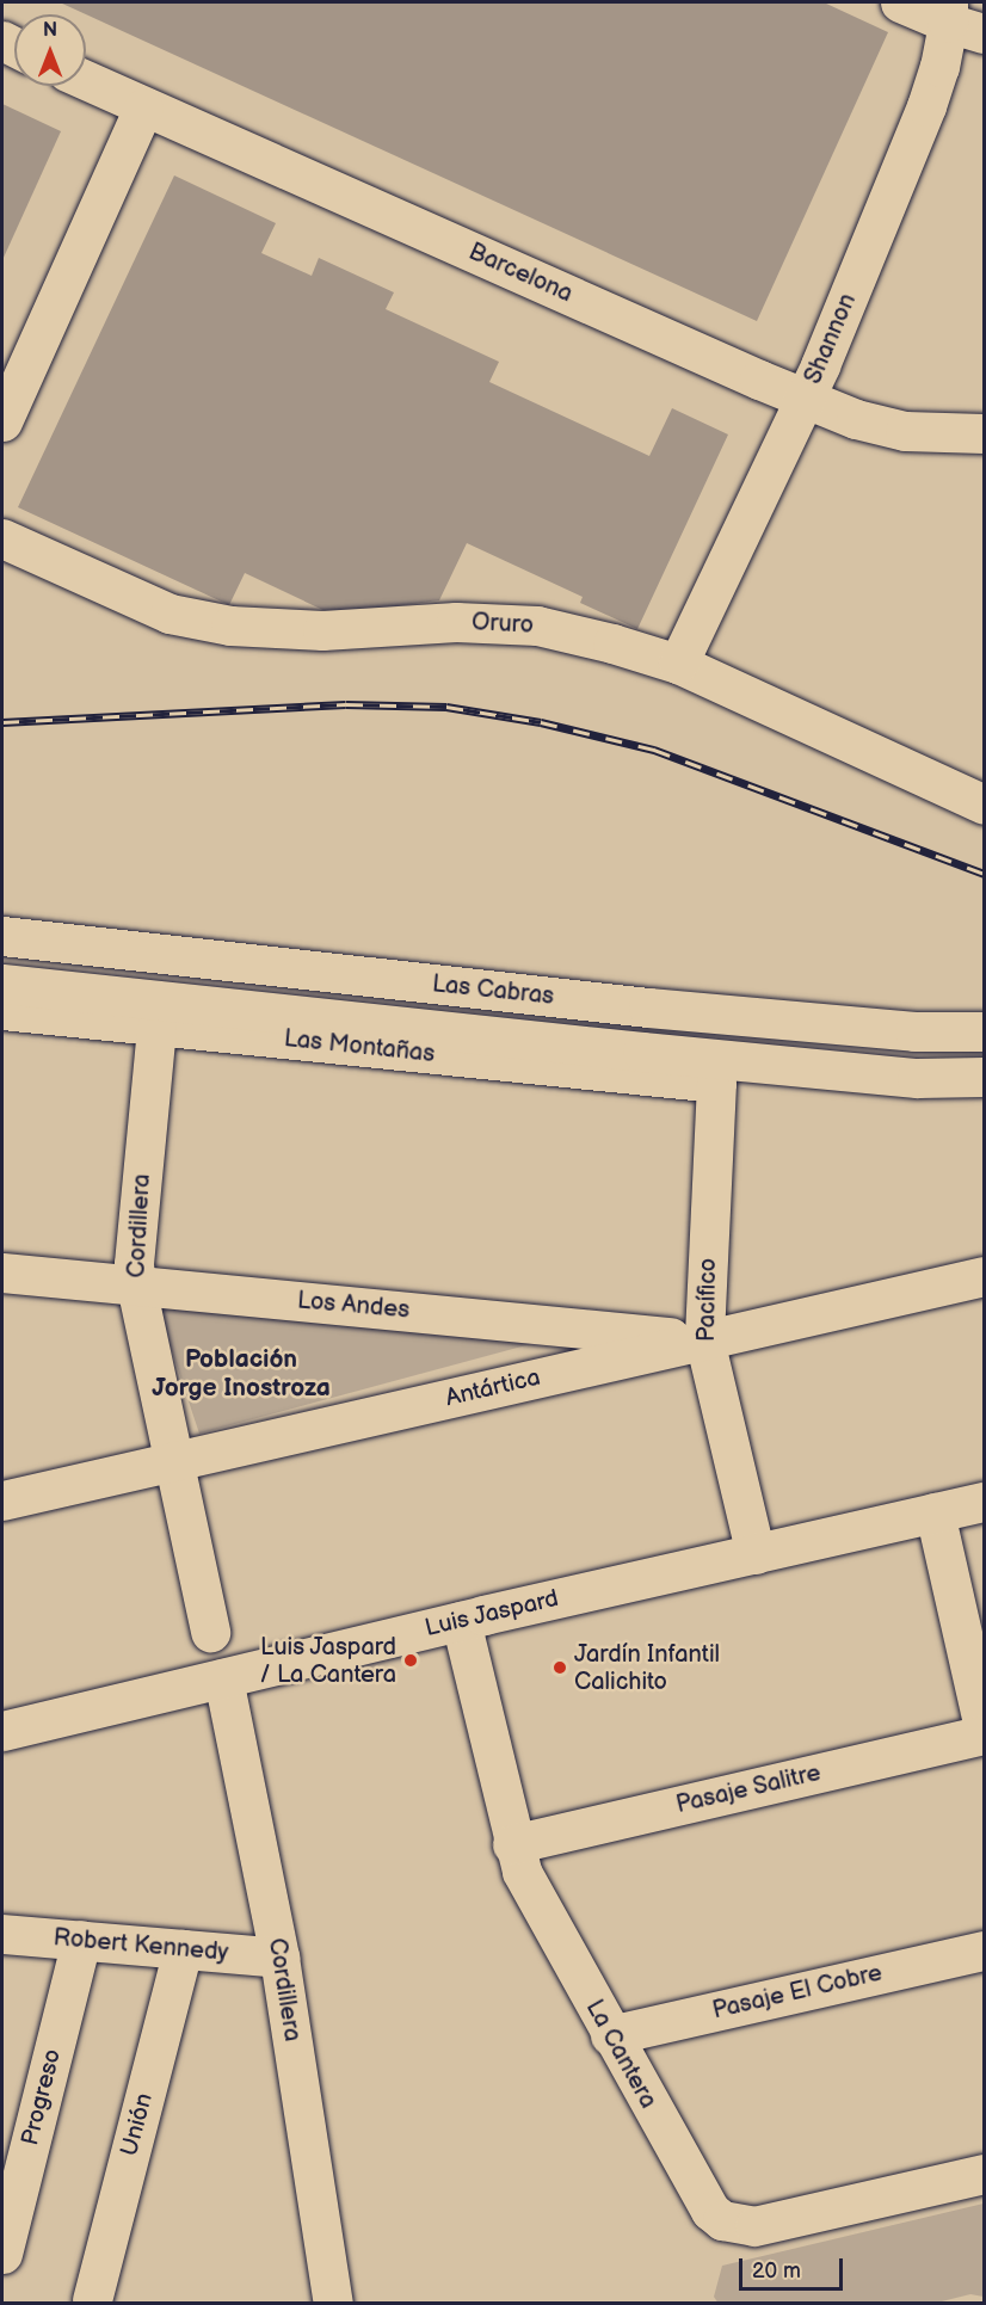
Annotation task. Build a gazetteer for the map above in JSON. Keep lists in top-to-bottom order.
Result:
{
  "streets": {
    "street": [
      "Barcelona",
      "Shannon",
      "Oruro",
      "Las Cabras",
      "Las Montañas",
      "Cordillera",
      "Pacífico",
      "Los Andes",
      "Antártica",
      "Luis Jaspard",
      "Pasaje Salitre",
      "Robert Kennedy",
      "Pasaje El Cobre",
      "La Cantera",
      "Progreso",
      "Unión"
    ]
  },
  "crossings": [
    ["Barcelona", "Shannon"],
    ["Shannon", "Oruro"],
    ["Las Montañas", "Cordillera"],
    ["Las Montañas", "Pacífico"],
    ["Cordillera", "Los Andes"],
    ["Cordillera", "Antártica"],
    ["Cordillera", "Luis Jaspard"],
    ["Cordillera", "Robert Kennedy"],
    ["Pacífico", "Los Andes"],
    ["Pacífico", "Antártica"],
    ["Pacífico", "Luis Jaspard"],
    ["Los Andes", "Antártica"],
    ["Luis Jaspard", "La Cantera"],
    ["Pasaje Salitre", "La Cantera"],
    ["Robert Kennedy", "Progreso"],
    ["Robert Kennedy", "Unión"],
    ["Pasaje El Cobre", "La Cantera"]
  ],
  "districts": ["Población Jorge Inostroza"],
  "places": ["Luis Jaspard / La Cantera", "Jardín Infantil Calichito"],
  "scale_bar": "20 m",
  "north": "top"
}
